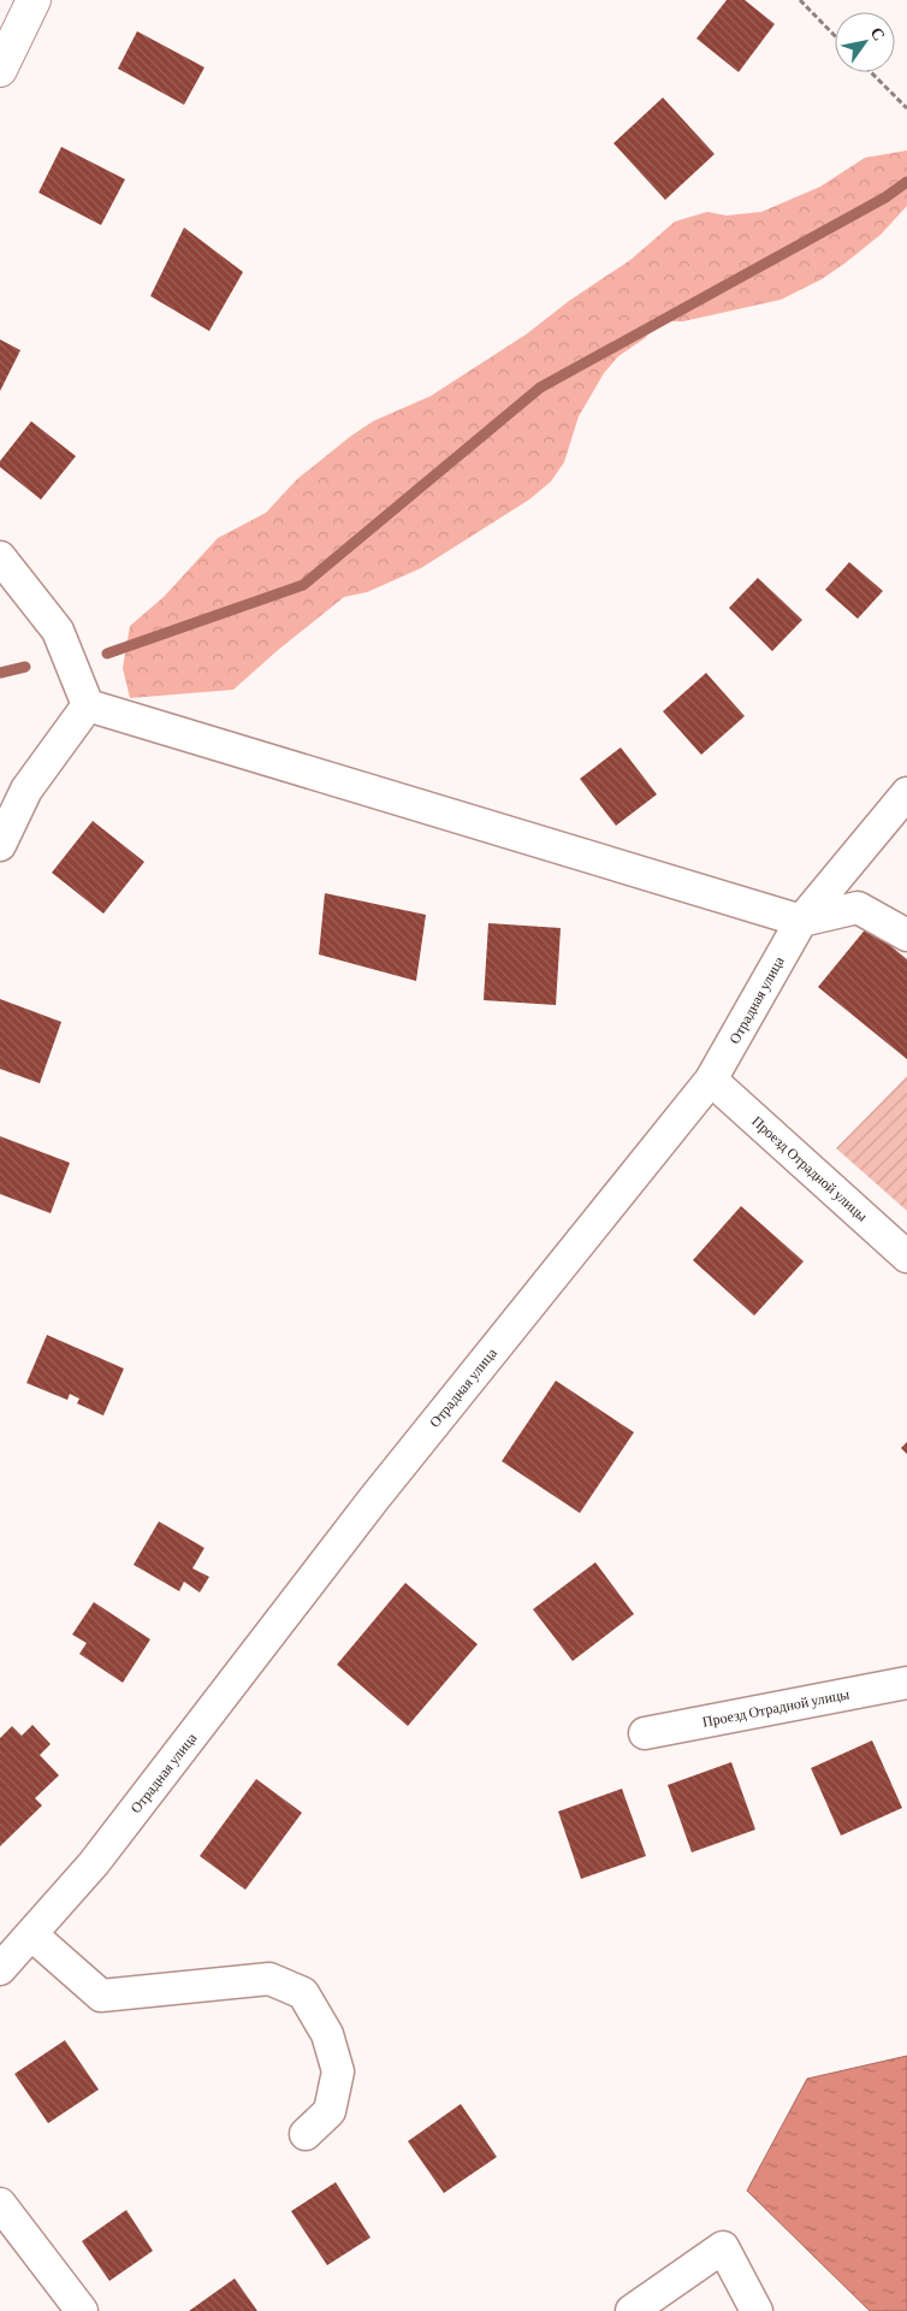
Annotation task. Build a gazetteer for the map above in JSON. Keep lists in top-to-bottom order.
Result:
{
  "streets": {
    "street": ["Отрадная улица", "Проезд Отрадной улицы"]
  },
  "crossings": [
    ["Отрадная улица", "Проезд Отрадной улицы"]
  ],
  "north": "top right"
}
